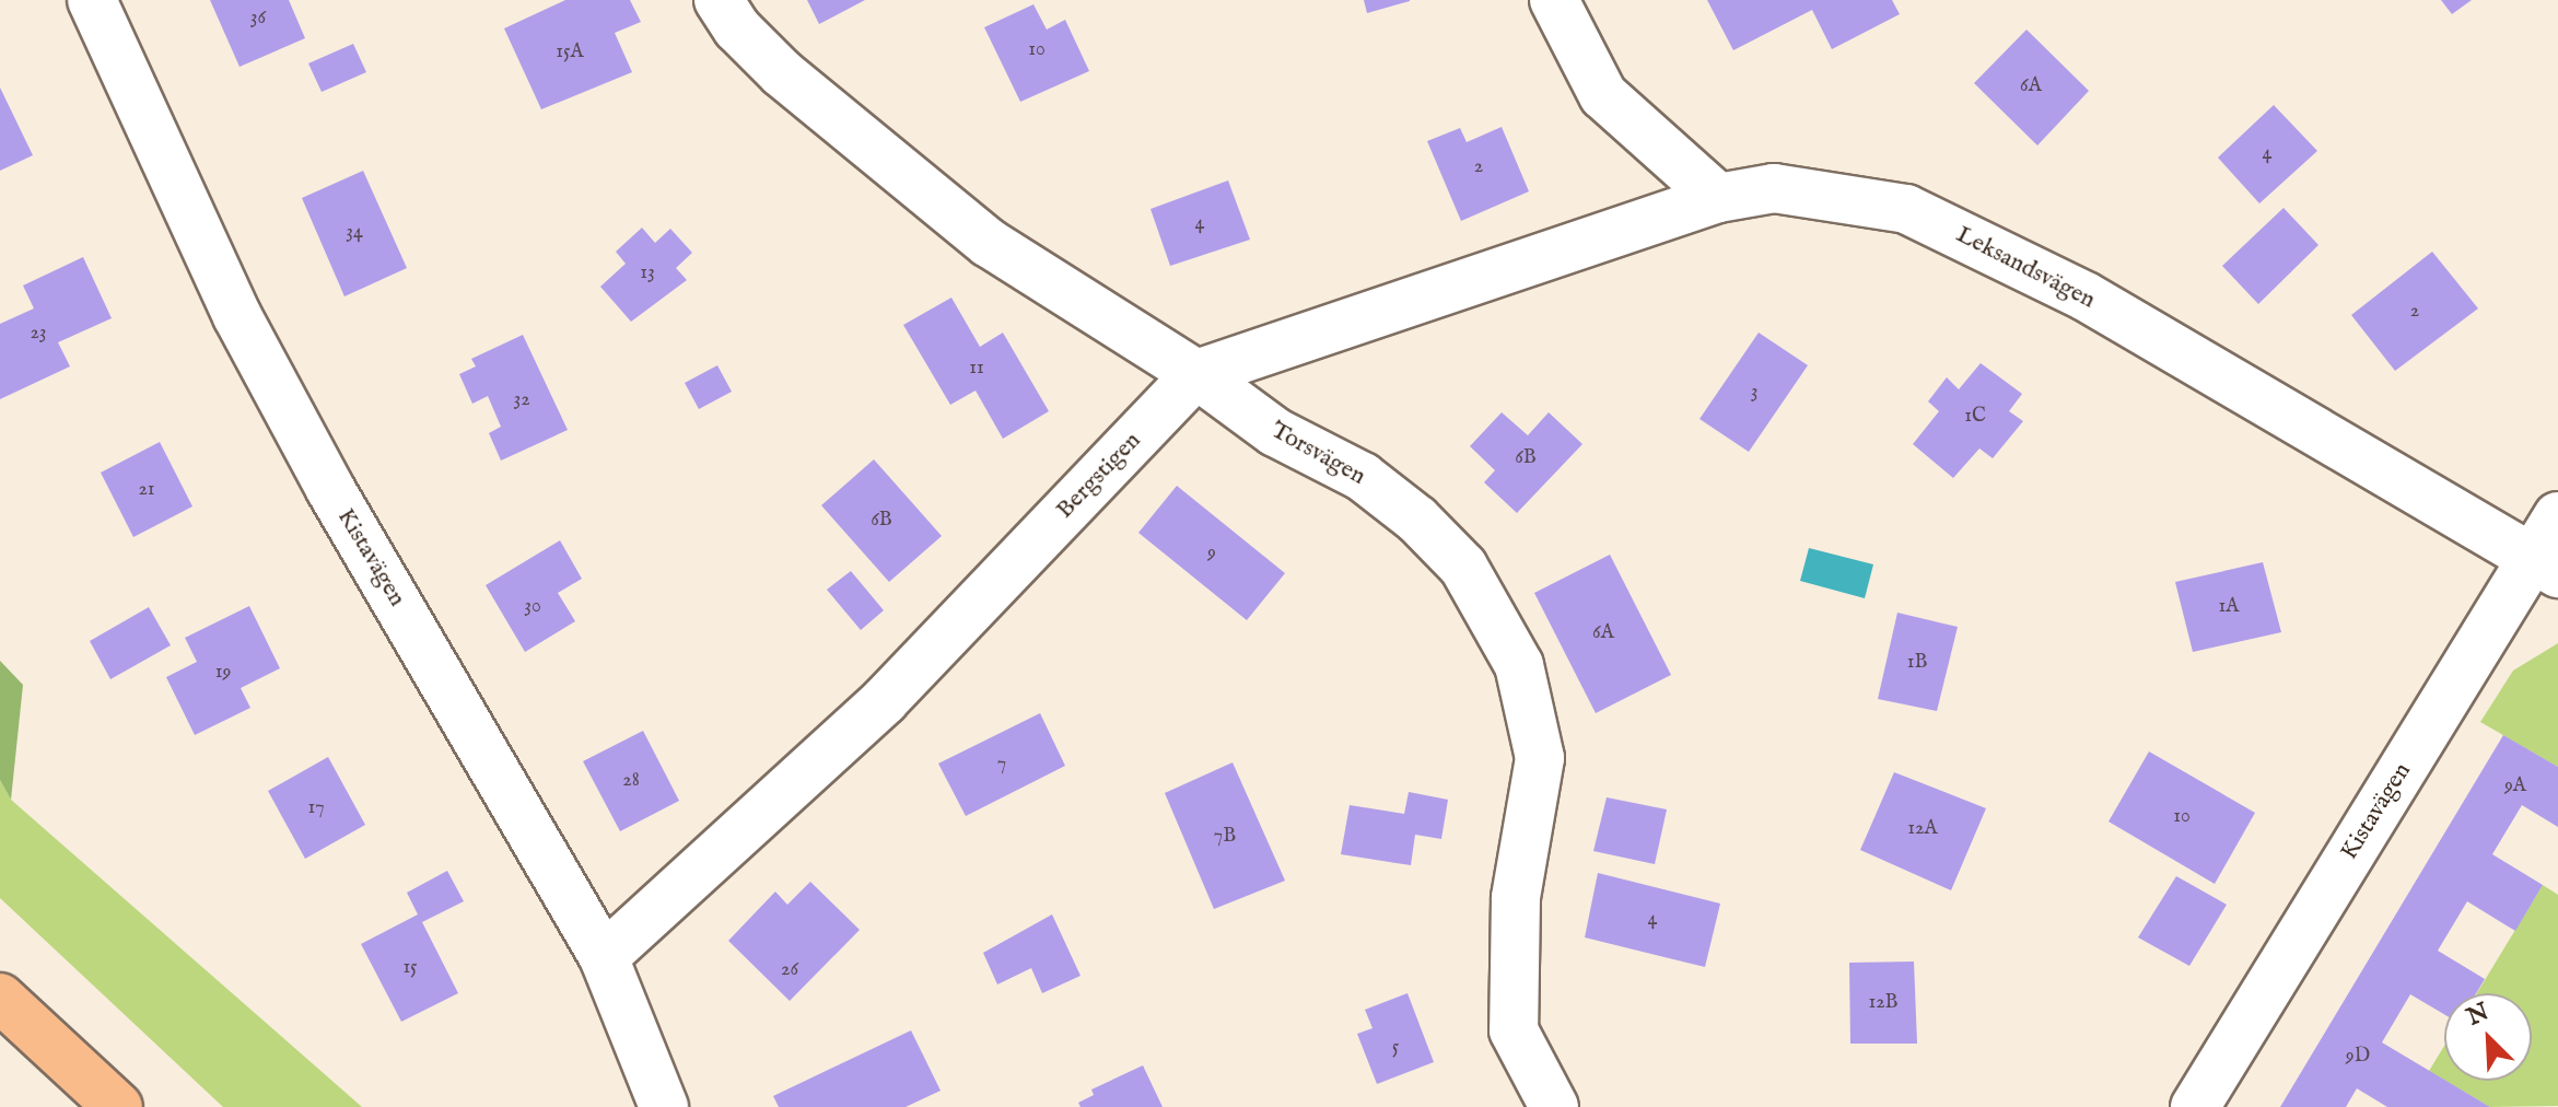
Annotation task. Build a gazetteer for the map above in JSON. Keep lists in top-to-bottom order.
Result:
{
  "streets": {
    "street": [
      "Leksandsvägen",
      "Torsvägen",
      "Bergstigen",
      "Kistavägen"
    ]
  },
  "crossings": [
    ["Leksandsvägen", "Bergstigen"],
    ["Leksandsvägen", "Kistavägen"],
    ["Torsvägen", "Bergstigen"],
    ["Bergstigen", "Kistavägen"]
  ],
  "house_numbers": [
    "36",
    "10",
    "15A",
    "6A",
    "4",
    "2",
    "4",
    "34",
    "13",
    "2",
    "23",
    "11",
    "3",
    "32",
    "1C",
    "6B",
    "21",
    "6B",
    "9",
    "30",
    "1A",
    "6A",
    "1B",
    "19",
    "7",
    "28",
    "9A",
    "17",
    "10",
    "12A",
    "7B",
    "4",
    "15",
    "26",
    "12B",
    "5",
    "9D"
  ],
  "north": "top left"
}
